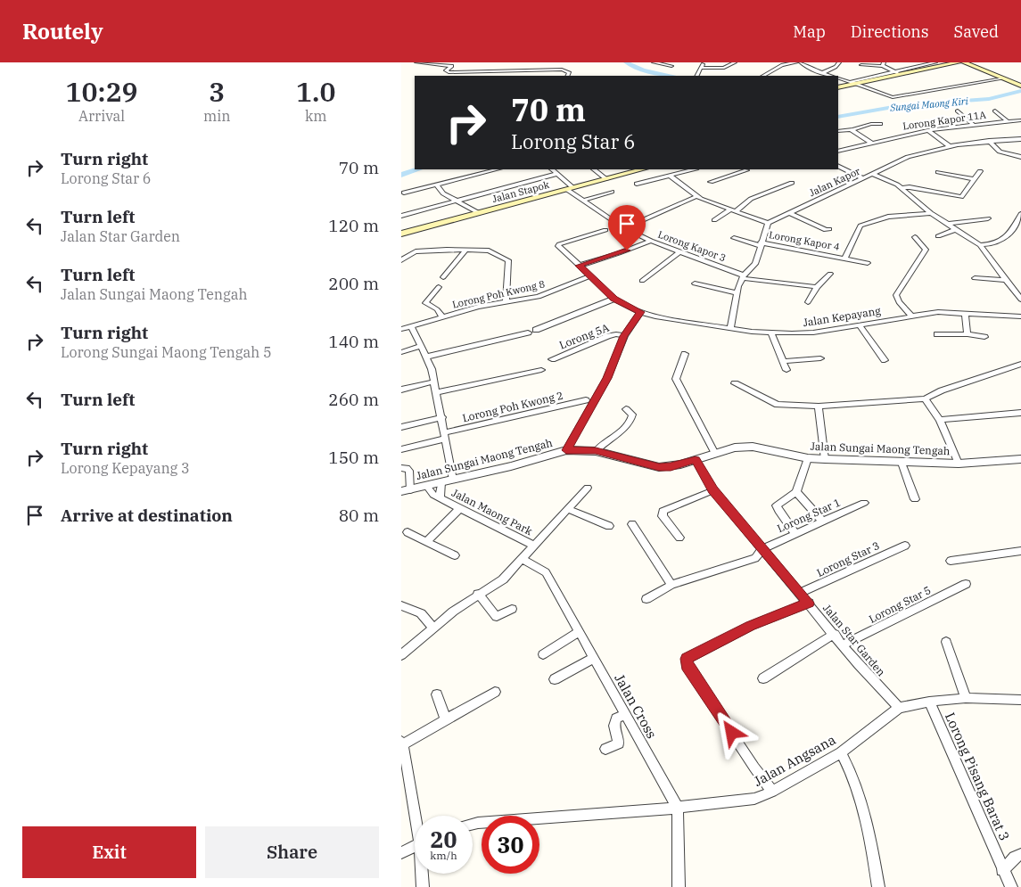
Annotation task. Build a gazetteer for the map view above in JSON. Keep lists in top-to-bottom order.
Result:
{
  "streets": {
    "main road": ["Jalan Stapok"],
    "street": [
      "Lorong Kapor 11A",
      "Jalan Kapor",
      "Lorong Kapor 4",
      "Lorong Kapor 3",
      "Lorong Poh Kwong 8",
      "Jalan Kepayang",
      "Lorong 5A",
      "Lorong Poh Kwong 2",
      "Jalan Sungai Maong Tengah",
      "Jalan Maong Park",
      "Lorong Star 1",
      "Lorong Star 3",
      "Lorong Star 5",
      "Jalan Star Garden",
      "Jalan Cross",
      "Jalan Angsana",
      "Lorong Pisang Barat 3"
    ]
  },
  "crossings": [
    ["Jalan Stapok", "Lorong Kapor 3"],
    ["Lorong Poh Kwong 8", "Jalan Kepayang"],
    ["Jalan Sungai Maong Tengah", "Jalan Maong Park"],
    ["Jalan Sungai Maong Tengah", "Jalan Star Garden"],
    ["Lorong Star 1", "Jalan Star Garden"],
    ["Lorong Star 3", "Jalan Star Garden"],
    ["Lorong Star 5", "Jalan Star Garden"],
    ["Jalan Star Garden", "Jalan Angsana"],
    ["Jalan Cross", "Jalan Angsana"],
    ["Jalan Angsana", "Lorong Pisang Barat 3"]
  ],
  "water": ["Sungai Maong Kiri"],
  "page": {
    "header": "Routely",
    "nav": ["Map", "Directions", "Saved"],
    "eta": [
      "10:29",
      "Arrival",
      "3",
      "min",
      "1.0",
      "km"
    ],
    "turn": ["70 m", "Lorong Star 6"],
    "list": [
      {
        "name": "Turn right",
        "note": "Lorong Star 6",
        "value": "70 m"
      },
      {
        "name": "Turn left",
        "note": "Jalan Star Garden",
        "value": "120 m"
      },
      {
        "name": "Turn left",
        "note": "Jalan Sungai Maong Tengah",
        "value": "200 m"
      },
      {
        "name": "Turn right",
        "note": "Lorong Sungai Maong Tengah 5",
        "value": "140 m"
      },
      {
        "name": "Turn left",
        "value": "260 m"
      },
      {
        "name": "Turn right",
        "note": "Lorong Kepayang 3",
        "value": "150 m"
      },
      {
        "name": "Arrive at destination",
        "value": "80 m"
      }
    ],
    "speed": "20 km/h",
    "limit": "30",
    "buttons": ["Exit", "Share"]
  }
}
